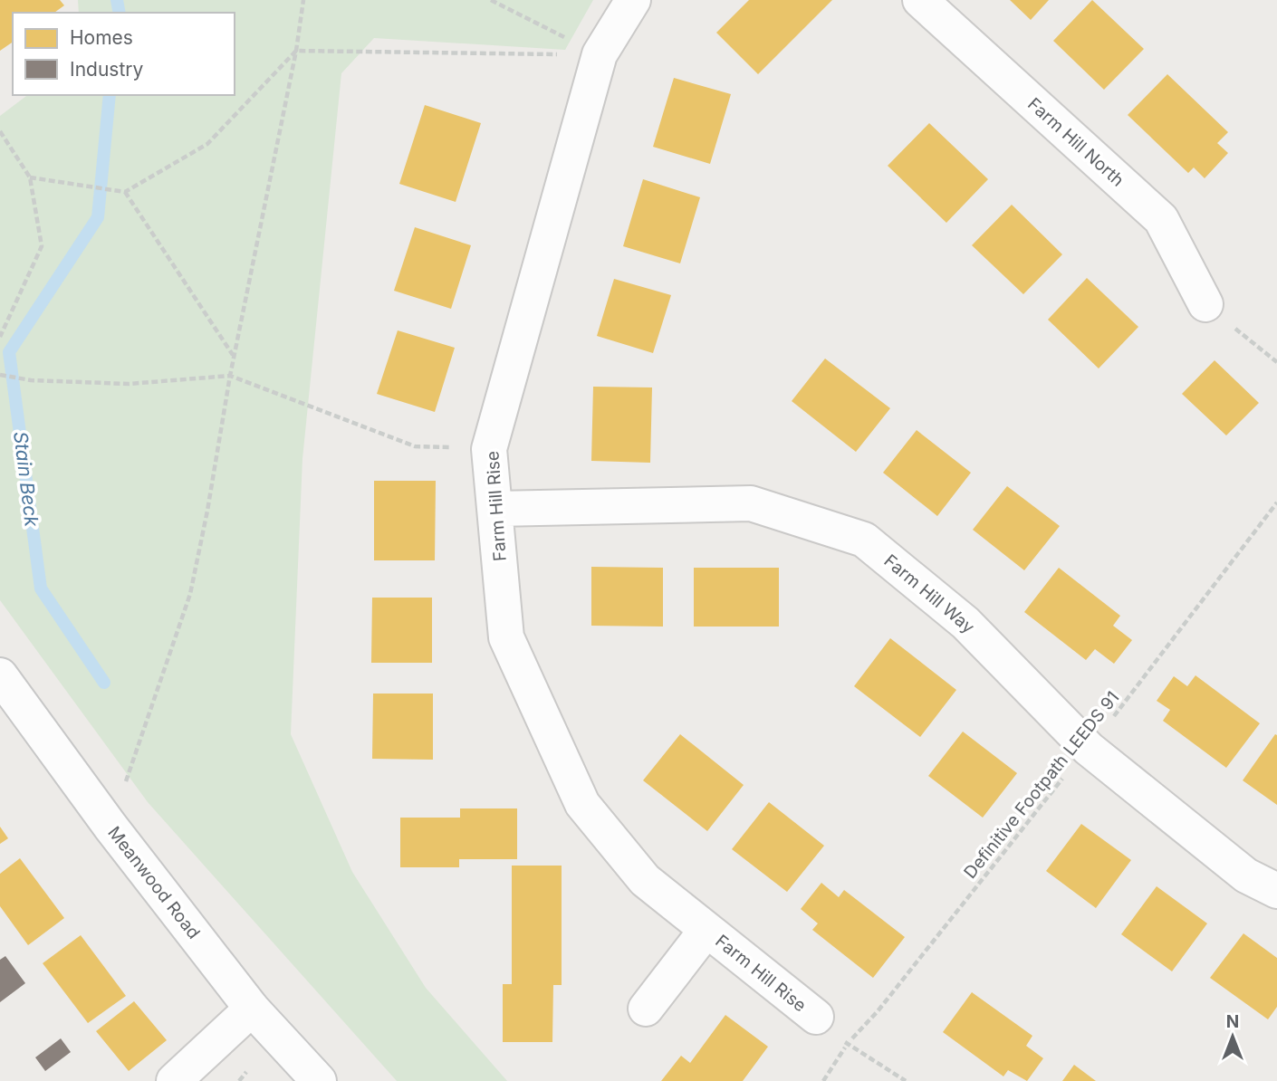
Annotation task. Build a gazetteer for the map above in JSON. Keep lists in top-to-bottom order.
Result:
{
  "streets": {
    "street": [
      "Farm Hill North",
      "Farm Hill Rise",
      "Farm Hill Way",
      "Meanwood Road"
    ],
    "path": ["Definitive Footpath LEEDS 91"]
  },
  "crossings": [
    ["Farm Hill Rise", "Farm Hill Way"],
    ["Farm Hill Way", "Definitive Footpath LEEDS 91"]
  ],
  "water": ["Stain Beck"],
  "legend": ["Homes", "Industry"],
  "north": "top"
}
